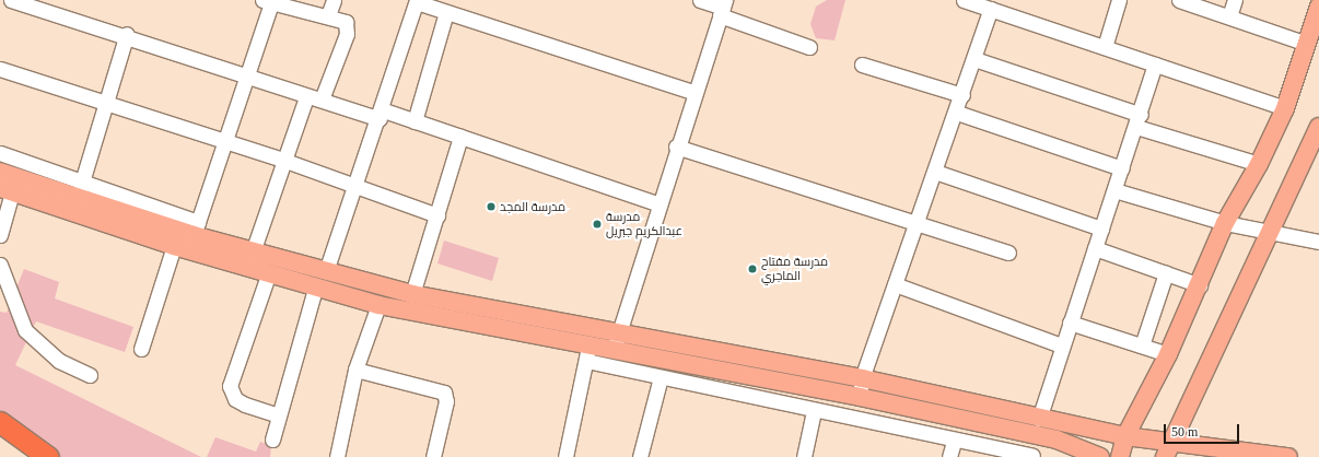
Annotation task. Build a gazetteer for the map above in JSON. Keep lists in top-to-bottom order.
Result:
{
  "places": ["مدرسة المجد", "مدرسة عبدالكريم جبريل", "مدرسة مفتاح الماجري"],
  "scale_bar": "50 m"
}
